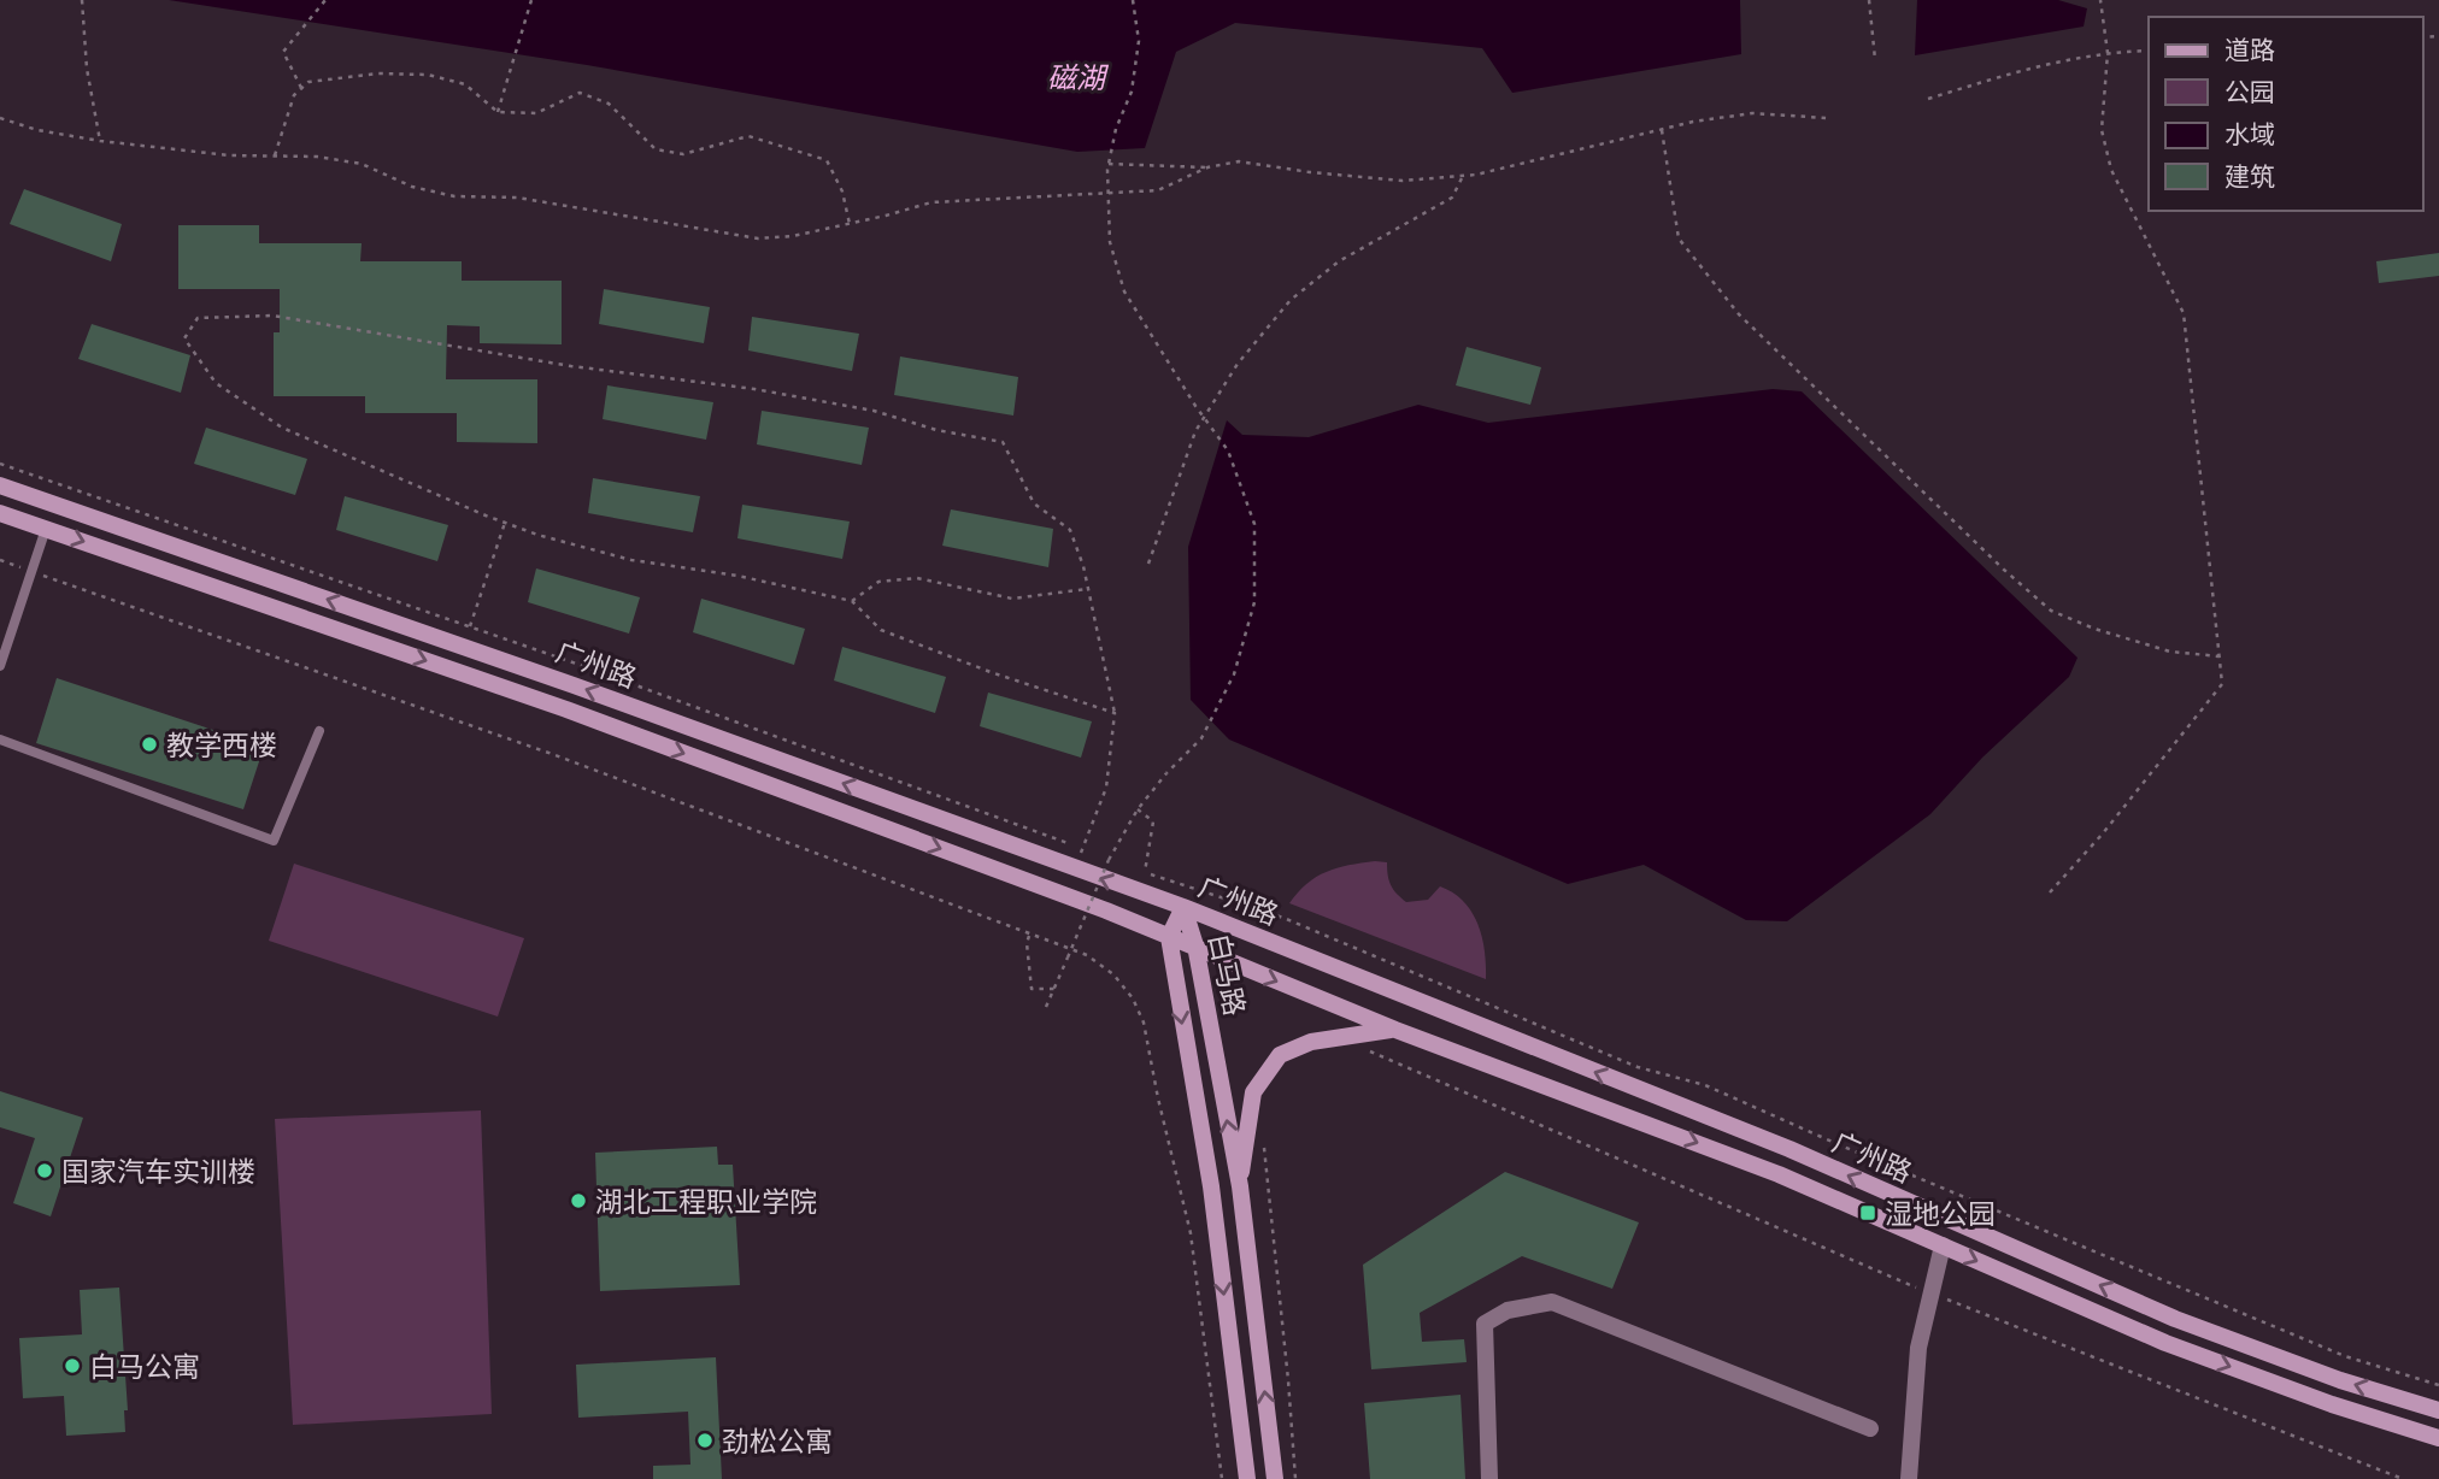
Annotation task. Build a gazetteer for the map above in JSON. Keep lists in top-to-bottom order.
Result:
{
  "streets": {
    "main road": ["广州路", "白马路"]
  },
  "crossings": [
    ["广州路", "白马路"]
  ],
  "water": ["磁湖"],
  "places": {
    "other": [
      "教学西楼",
      "国家汽车实训楼",
      "湖北工程职业学院",
      "白马公寓",
      "劲松公寓"
    ],
    "transit": ["湿地公园"]
  },
  "legend": [
    "道路",
    "公园",
    "水域",
    "建筑"
  ]
}
